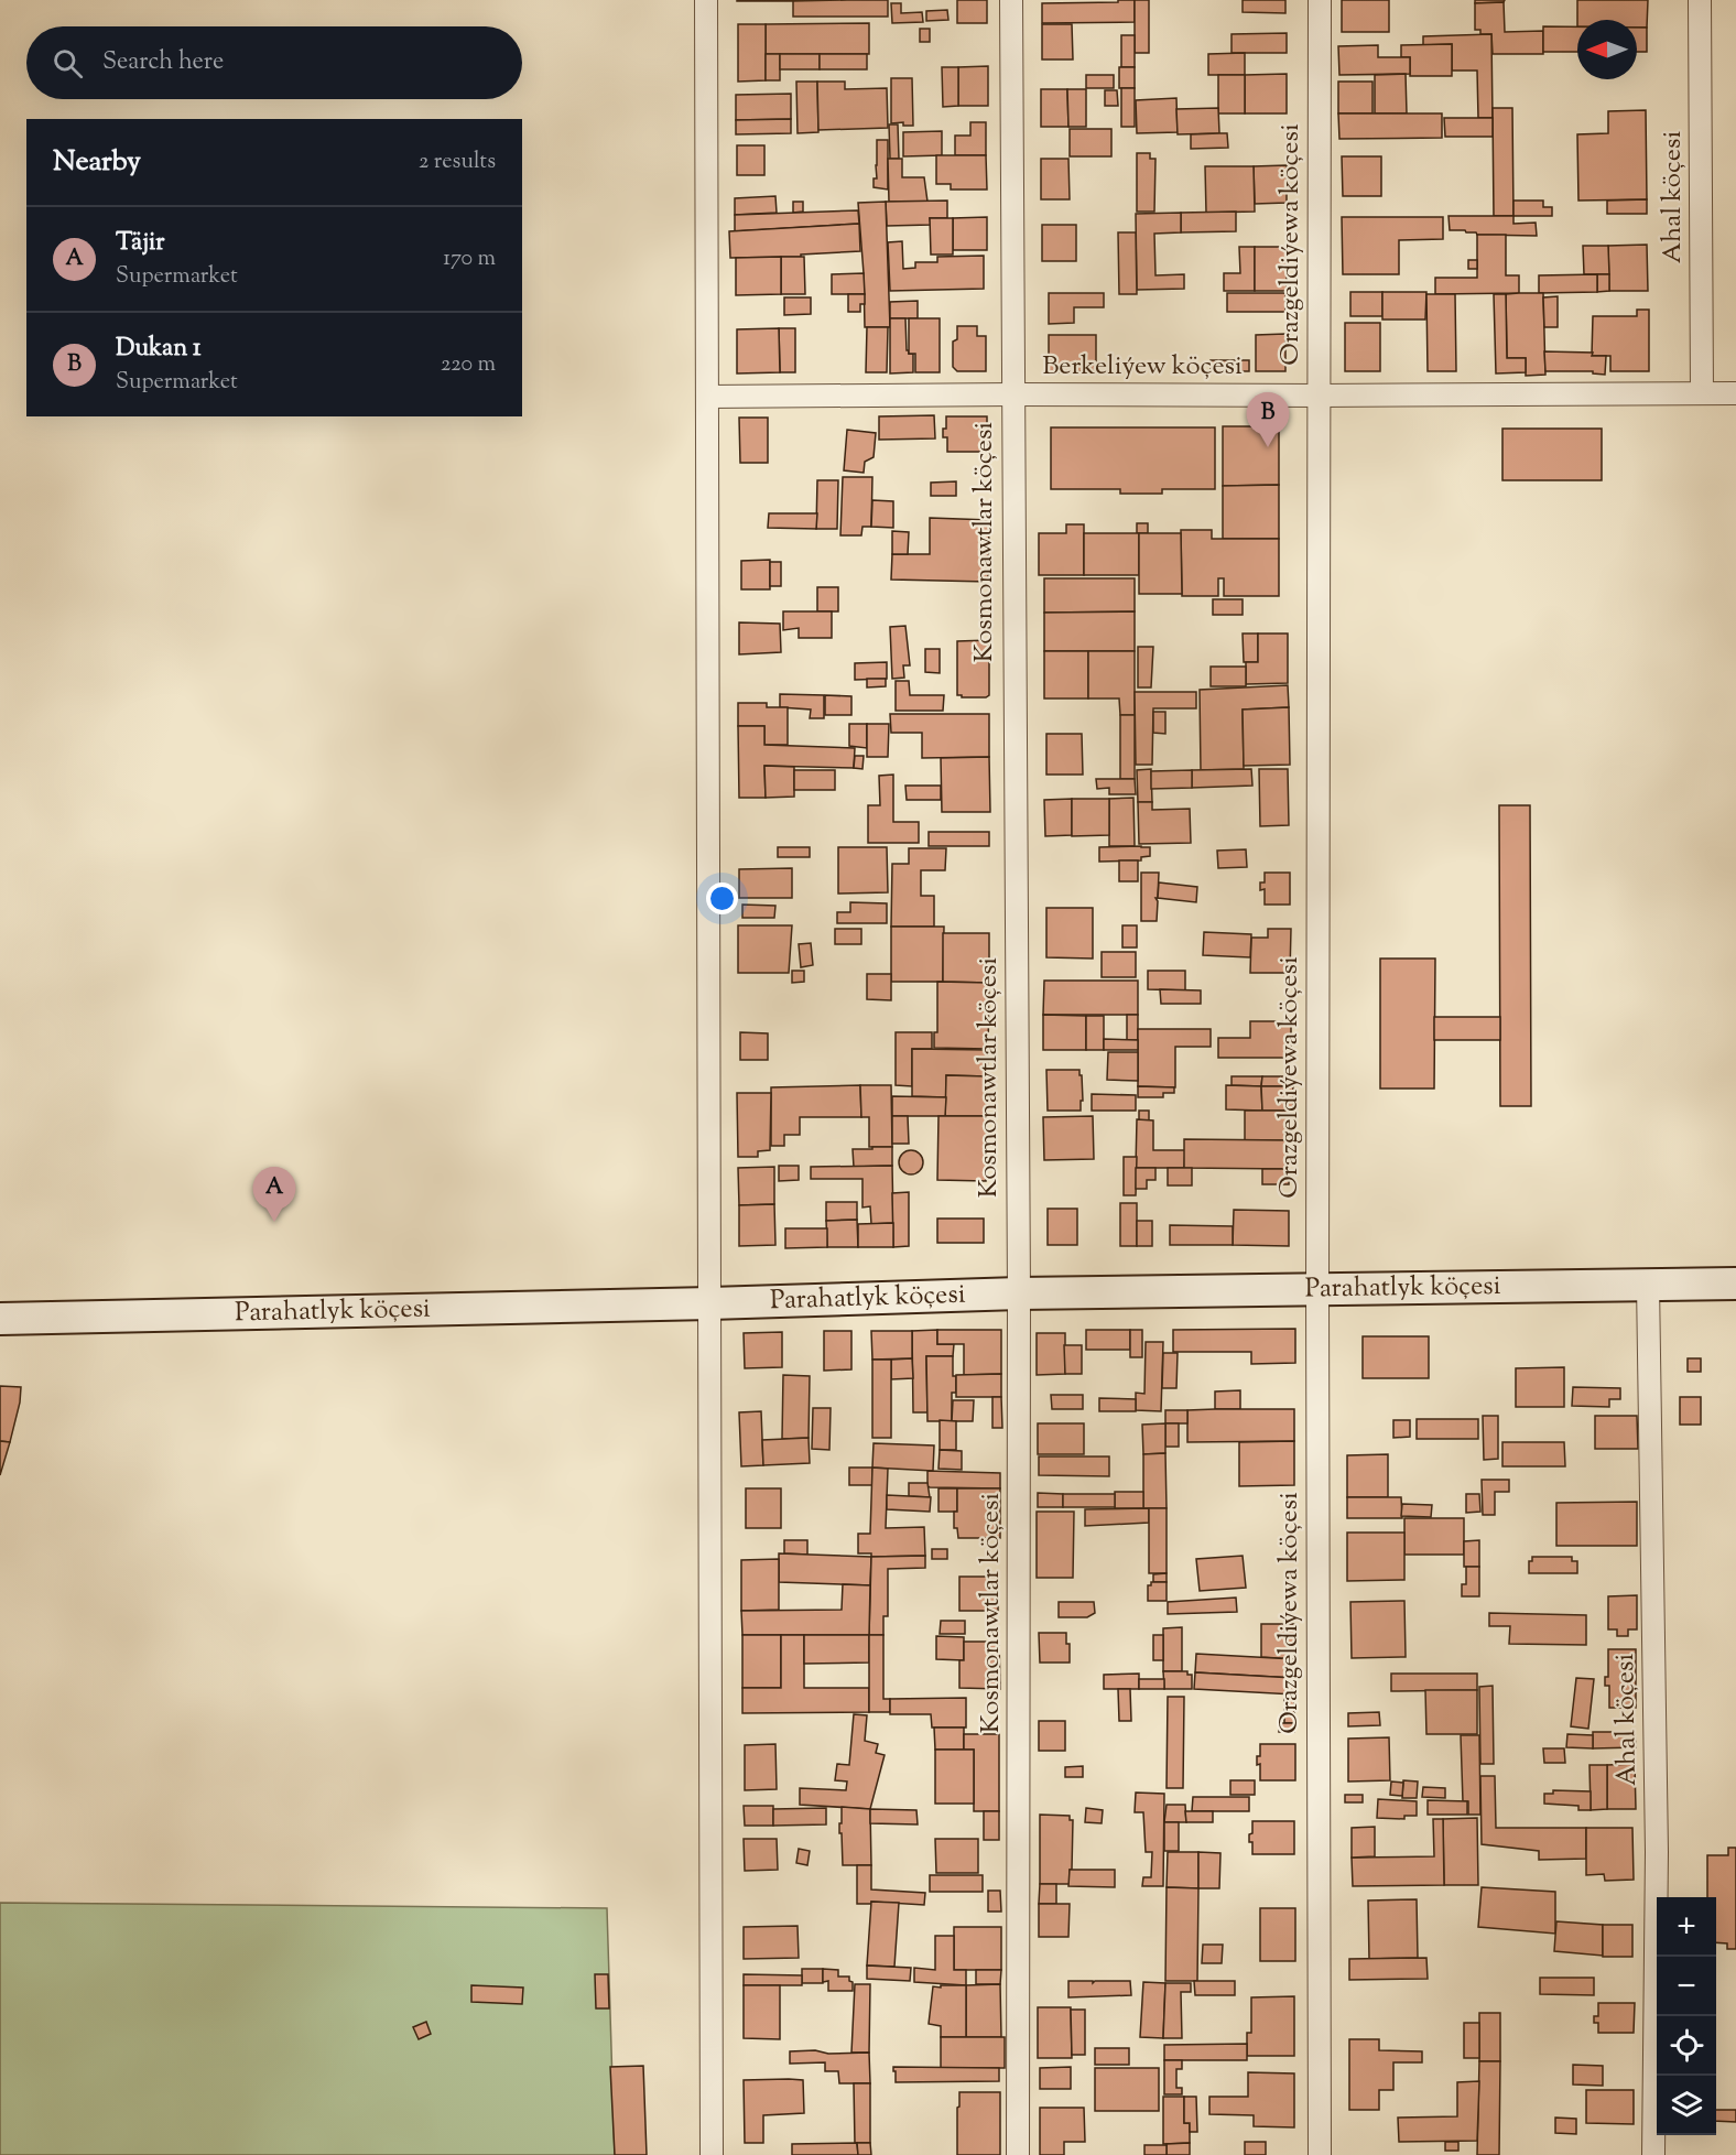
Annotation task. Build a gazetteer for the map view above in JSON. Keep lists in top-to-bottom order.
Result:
{
  "streets": {
    "street": [
      "Ahal köçesi",
      "Orazgeldiýewa köçesi",
      "Berkeliýew köçesi",
      "Kosmonawtlar köçesi",
      "Parahatlyk köçesi"
    ]
  },
  "crossings": [
    ["Ahal köçesi", "Berkeliýew köçesi"],
    ["Ahal köçesi", "Parahatlyk köçesi"],
    ["Orazgeldiýewa köçesi", "Berkeliýew köçesi"],
    ["Orazgeldiýewa köçesi", "Parahatlyk köçesi"],
    ["Berkeliýew köçesi", "Kosmonawtlar köçesi"],
    ["Kosmonawtlar köçesi", "Parahatlyk köçesi"]
  ],
  "north": "left",
  "page": {
    "search": "Search here",
    "heading": ["Nearby", "2 results"],
    "list": [
      {
        "mark": "A",
        "name": "Täjir",
        "note": "Supermarket",
        "value": "170 m"
      },
      {
        "mark": "B",
        "name": "Dukan 1",
        "note": "Supermarket",
        "value": "220 m"
      }
    ],
    "pins": ["B", "A"],
    "map_buttons": ["+", "−"]
  }
}
